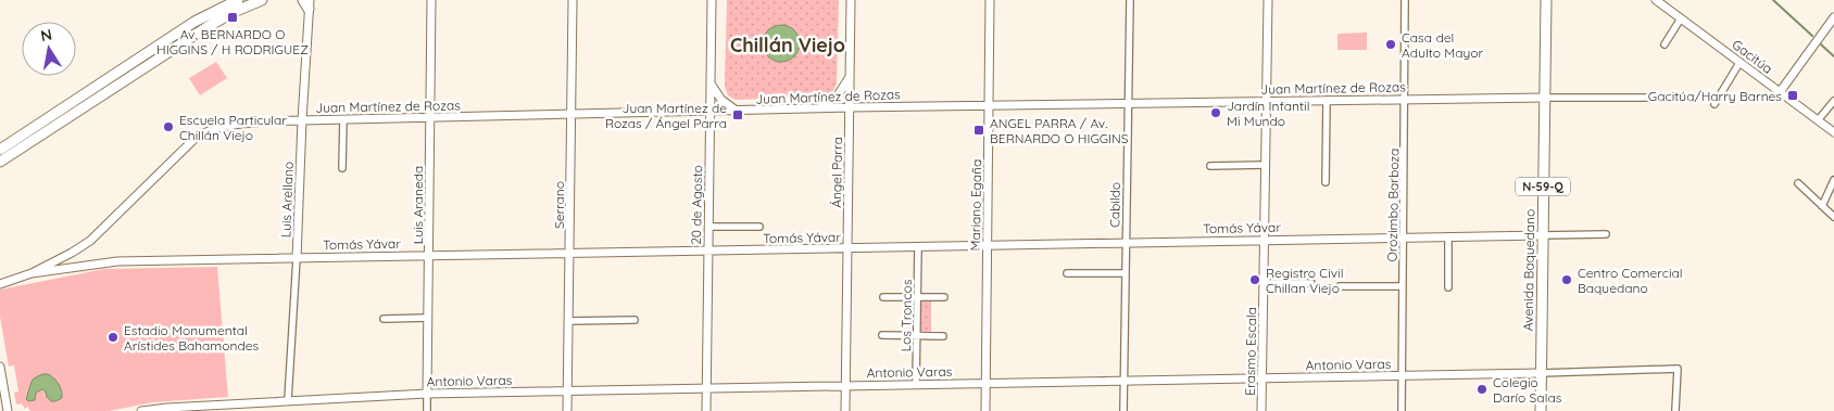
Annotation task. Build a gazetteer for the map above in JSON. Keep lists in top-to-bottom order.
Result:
{
  "streets": {
    "main road": ["N-59-Q", "Avenida Baquedano"],
    "street": [
      "Gacitúa",
      "Juan Martínez de Rozas",
      "Ángel Parra",
      "Luis Arellano",
      "Luis Araneda",
      "Serrano",
      "20 de Agosto",
      "Mariano Egaña",
      "Cabildo",
      "Orozimbo Barboza",
      "Tomás Yávar",
      "Los Troncos",
      "Erasmo Escala",
      "Antonio Varas"
    ]
  },
  "crossings": [
    ["Juan Martínez de Rozas", "Ángel Parra"],
    ["Juan Martínez de Rozas", "Luis Arellano"],
    ["Juan Martínez de Rozas", "Luis Araneda"],
    ["Juan Martínez de Rozas", "Serrano"],
    ["Juan Martínez de Rozas", "20 de Agosto"],
    ["Juan Martínez de Rozas", "Mariano Egaña"],
    ["Juan Martínez de Rozas", "Cabildo"],
    ["Juan Martínez de Rozas", "Orozimbo Barboza"],
    ["Juan Martínez de Rozas", "Tomás Yávar"],
    ["Juan Martínez de Rozas", "Avenida Baquedano"],
    ["Juan Martínez de Rozas", "Erasmo Escala"],
    ["Ángel Parra", "Tomás Yávar"],
    ["Ángel Parra", "Antonio Varas"],
    ["Luis Arellano", "Tomás Yávar"],
    ["Luis Arellano", "Antonio Varas"],
    ["Luis Araneda", "Tomás Yávar"],
    ["Luis Araneda", "Antonio Varas"],
    ["Serrano", "Tomás Yávar"],
    ["Serrano", "Antonio Varas"],
    ["20 de Agosto", "Tomás Yávar"],
    ["20 de Agosto", "Antonio Varas"],
    ["Mariano Egaña", "Tomás Yávar"],
    ["Mariano Egaña", "Antonio Varas"],
    ["Cabildo", "Tomás Yávar"],
    ["Cabildo", "Antonio Varas"],
    ["Orozimbo Barboza", "Tomás Yávar"],
    ["Orozimbo Barboza", "Antonio Varas"],
    ["Tomás Yávar", "Avenida Baquedano"],
    ["Tomás Yávar", "Los Troncos"],
    ["Tomás Yávar", "Erasmo Escala"],
    ["Avenida Baquedano", "Antonio Varas"],
    ["Los Troncos", "Antonio Varas"],
    ["Erasmo Escala", "Antonio Varas"]
  ],
  "districts": ["Chillán Viejo"],
  "places": {
    "transit": [
      "Av. BERNARDO O HIGGINS / H RODRIGUEZ",
      "Gacitúa/Harry Barnes",
      "Juan Martínez de Rozas / Ángel Parra",
      "ANGEL PARRA / Av. BERNARDO O HIGGINS"
    ],
    "other": [
      "Casa del Adulto Mayor",
      "Jardín Infantil Mi Mundo",
      "Escuela Particular Chillán Viejo",
      "Registro Civil Chillan Viejo",
      "Centro Comercial Baquedano",
      "Estadio Monumental Arístides Bahamondes",
      "Colegio Darío Salas"
    ]
  },
  "north": "top"
}
